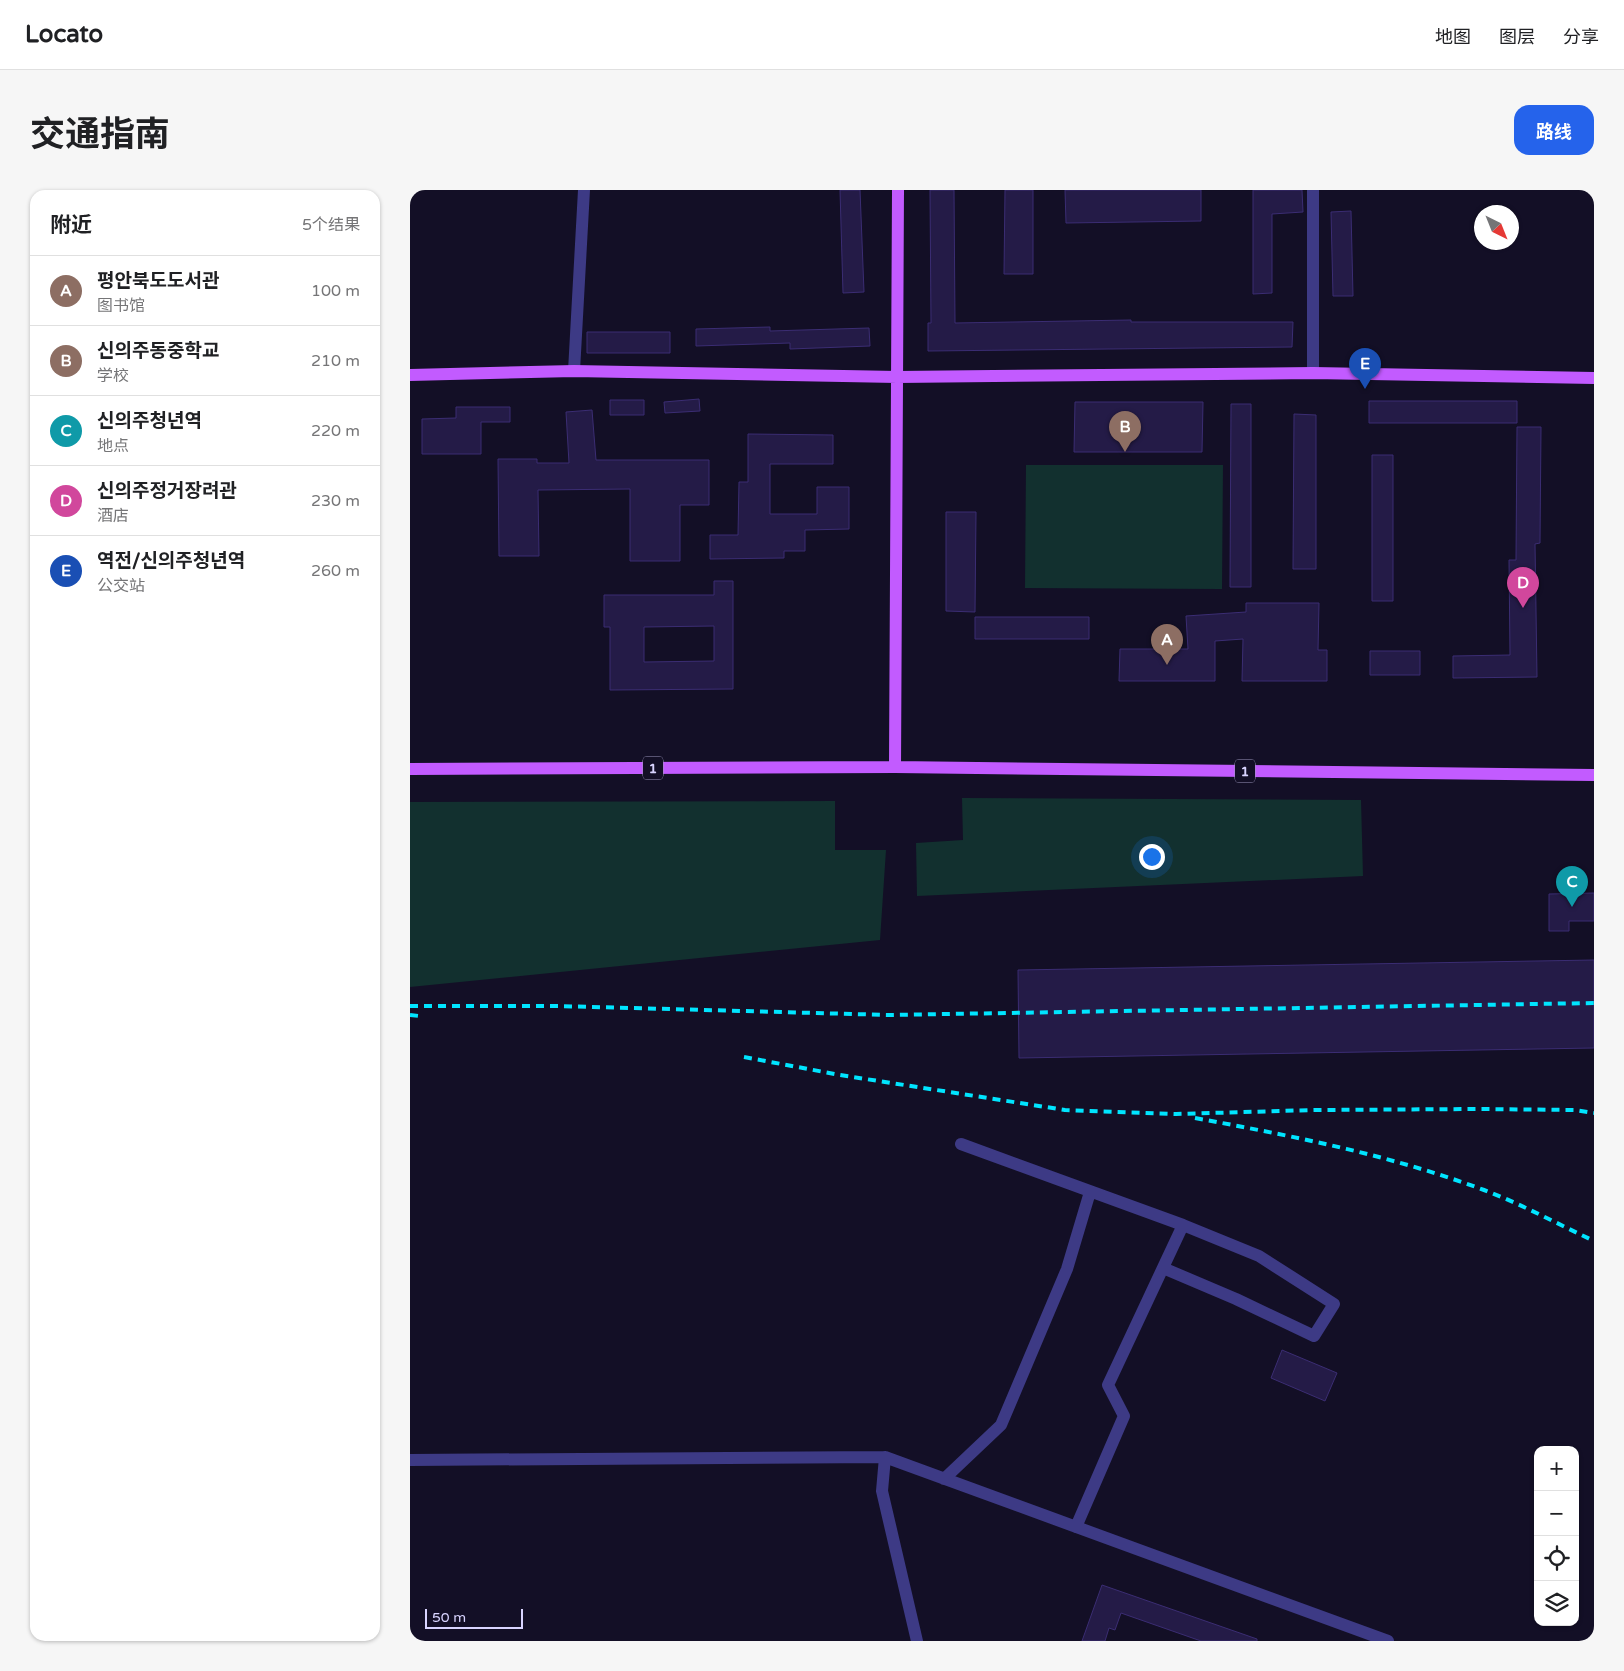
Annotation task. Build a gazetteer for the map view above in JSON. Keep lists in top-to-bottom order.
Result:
{
  "streets": {
    "main road": ["1"]
  },
  "scale_bar": "50 m",
  "north": "bottom right",
  "page": {
    "header": "Locato",
    "nav": ["地图", "图层", "分享"],
    "title": "交通指南",
    "buttons": "路线",
    "heading": ["附近", "5个结果"],
    "list": [
      {
        "mark": "A",
        "name": "평안북도도서관",
        "note": "图书馆",
        "value": "100 m"
      },
      {
        "mark": "B",
        "name": "신의주동중학교",
        "note": "学校",
        "value": "210 m"
      },
      {
        "mark": "C",
        "name": "신의주청년역",
        "note": "地点",
        "value": "220 m"
      },
      {
        "mark": "D",
        "name": "신의주정거장려관",
        "note": "酒店",
        "value": "230 m"
      },
      {
        "mark": "E",
        "name": "역전/신의주청년역",
        "note": "公交站",
        "value": "260 m"
      }
    ],
    "pins": [
      "E",
      "B",
      "D",
      "A",
      "C"
    ],
    "map_buttons": ["+", "−"],
    "scale": "50 m"
  }
}
